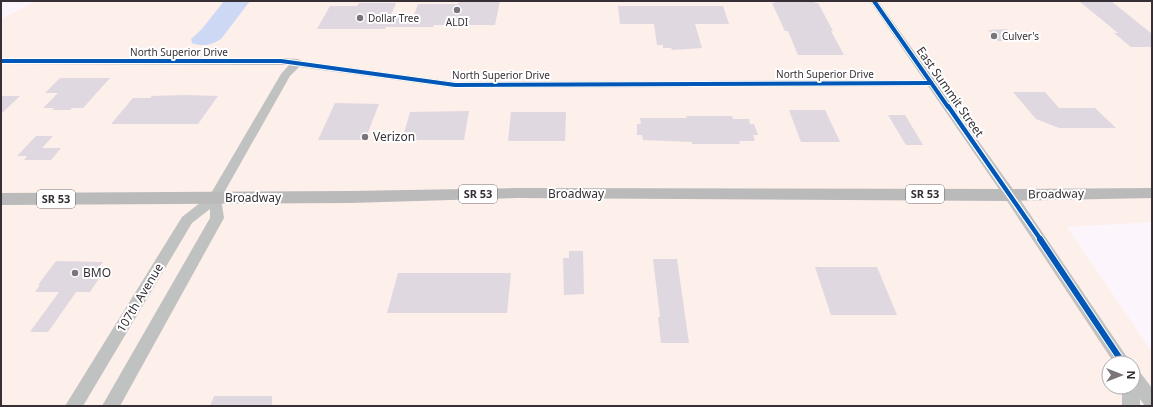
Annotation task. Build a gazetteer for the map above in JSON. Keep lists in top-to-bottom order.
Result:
{
  "streets": {
    "main road": ["SR 53", "Broadway"],
    "street": ["North Superior Drive", "East Summit Street", "107th Avenue"]
  },
  "crossings": [
    ["North Superior Drive", "East Summit Street"],
    ["North Superior Drive", "107th Avenue"],
    ["East Summit Street", "Broadway"],
    ["Broadway", "107th Avenue"]
  ],
  "places": [
    "ALDI",
    "Dollar Tree",
    "Culver's",
    "Verizon",
    "BMO"
  ],
  "north": "right"
}
